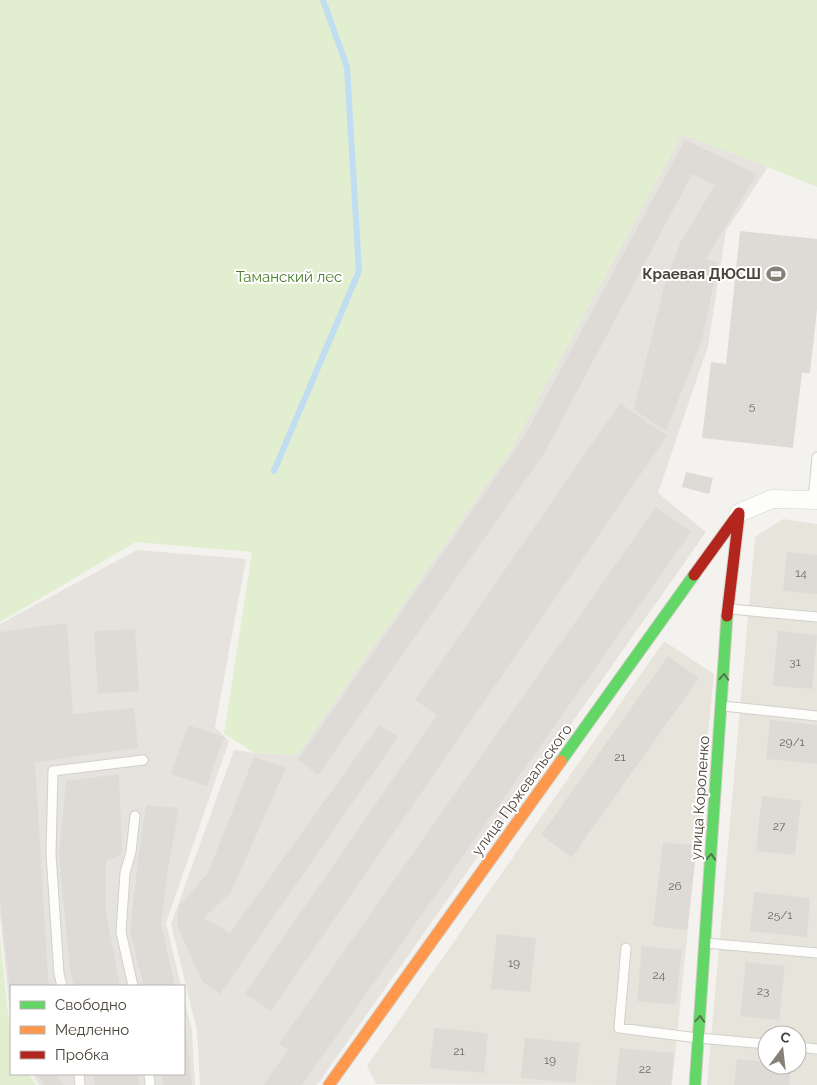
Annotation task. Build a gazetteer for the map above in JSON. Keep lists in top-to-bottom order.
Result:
{
  "streets": {
    "street": ["улица Пржевальского", "улица Короленко"]
  },
  "crossings": [
    ["улица Пржевальского", "улица Короленко"]
  ],
  "one_way": ["улица Короленко"],
  "parks": ["Таманский лес"],
  "places": {
    "sports": ["Краевая ДЮСШ"]
  },
  "house_numbers": [
    "5",
    "14",
    "31",
    "29/1",
    "21",
    "27",
    "26",
    "25/1",
    "19",
    "24",
    "23",
    "21",
    "19",
    "22"
  ],
  "legend": ["Свободно", "Медленно", "Пробка"],
  "north": "top"
}
